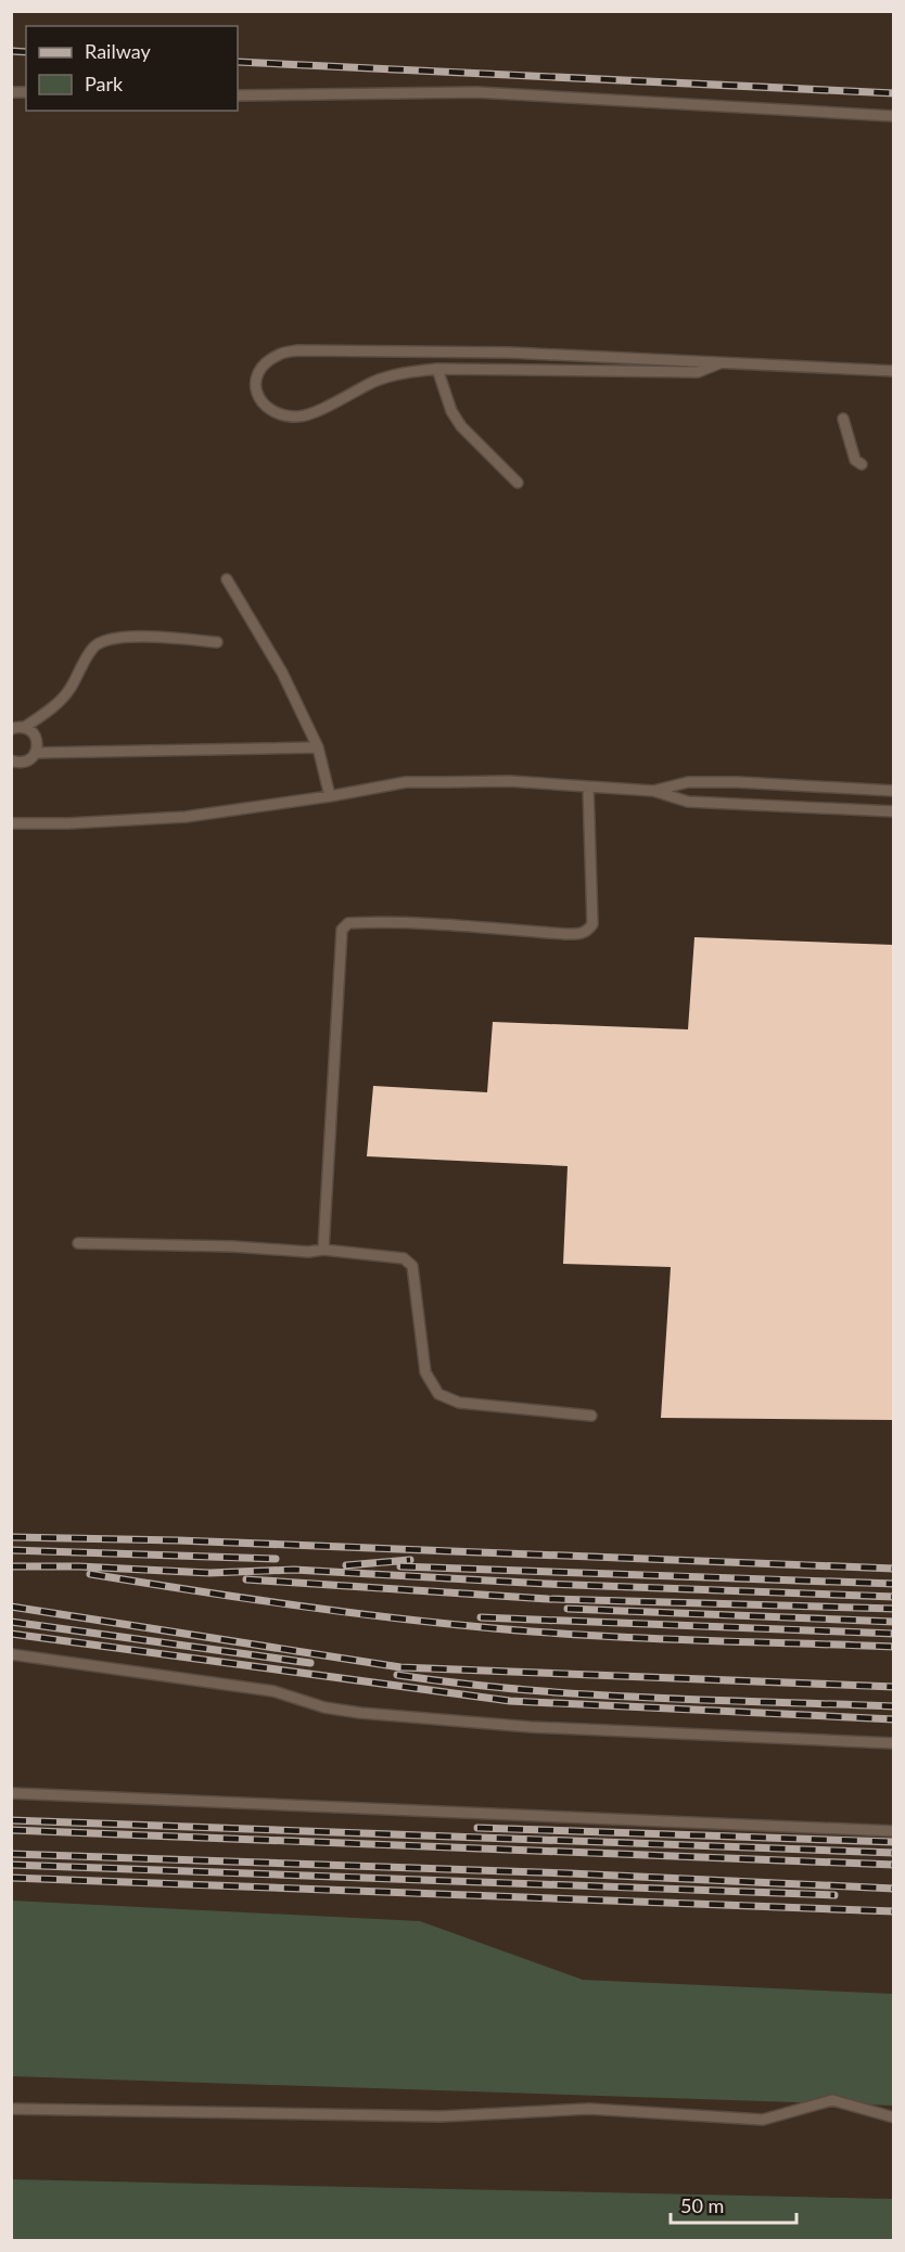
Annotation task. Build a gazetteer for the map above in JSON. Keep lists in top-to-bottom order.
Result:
{
  "legend": ["Railway", "Park"],
  "scale_bar": "50 m"
}
